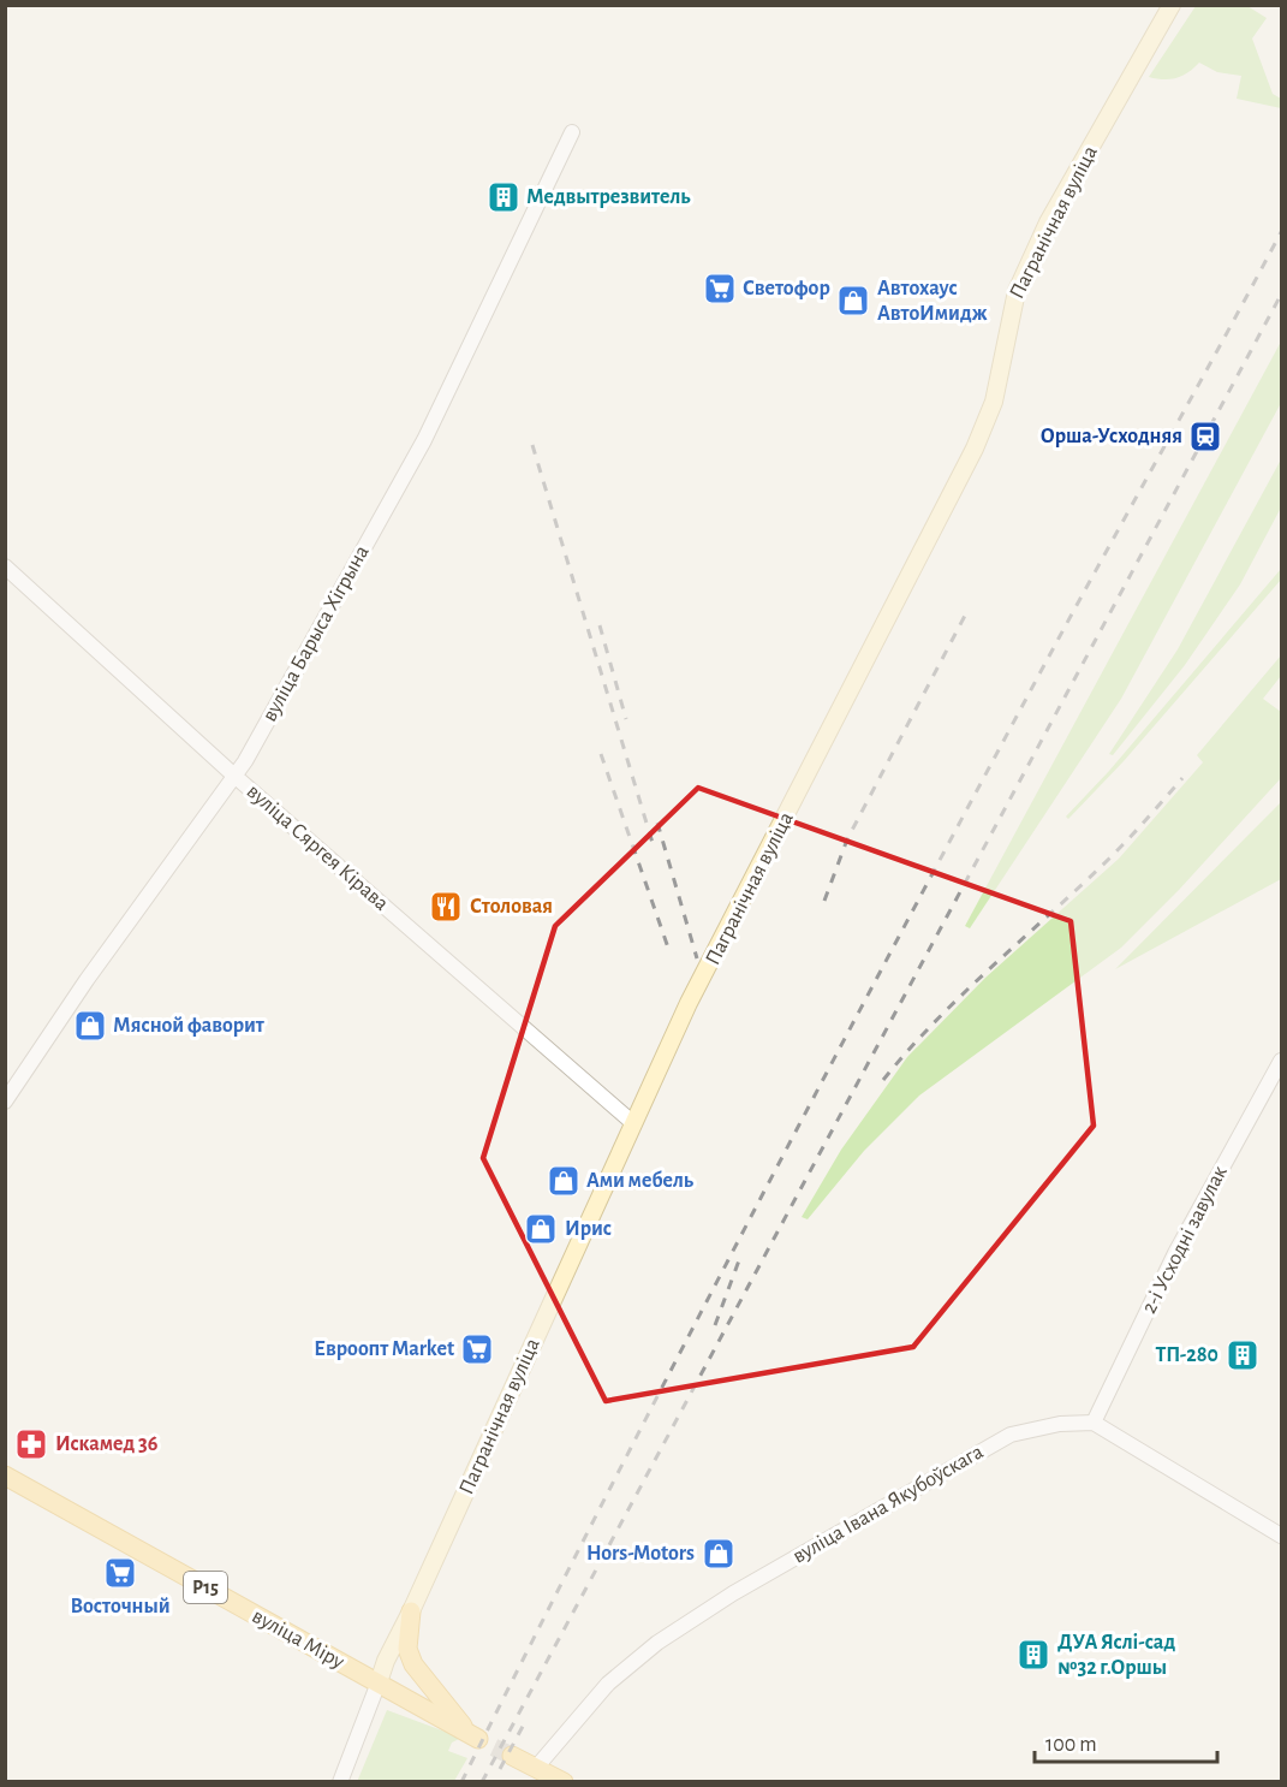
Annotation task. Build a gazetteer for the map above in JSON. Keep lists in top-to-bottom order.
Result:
{
  "streets": {
    "main road": ["Пагранічная вуліца", "Р15", "вуліца Міру"],
    "street": [
      "вуліца Барыса Хігрына",
      "вуліца Сяргея Кірава",
      "2-і Усходні завулак",
      "вуліца Івана Якубоўскага"
    ]
  },
  "crossings": [
    ["Пагранічная вуліца", "вуліца Сяргея Кірава"],
    ["Пагранічная вуліца", "вуліца Міру"],
    ["вуліца Барыса Хігрына", "вуліца Сяргея Кірава"],
    ["2-і Усходні завулак", "вуліца Івана Якубоўскага"]
  ],
  "places": {
    "building": ["Медвытрезвитель", "ТП-280", "ДУА Яслі-сад №32 г.Оршы"],
    "supermarket": ["Светофор", "Евроопт Market", "Восточный"],
    "shop": [
      "Автохаус АвтоИмидж",
      "Мясной фаворит",
      "Ами мебель",
      "Ирис",
      "Hors-Motors"
    ],
    "station": ["Орша-Усходняя"],
    "restaurant": ["Столовая"],
    "pharmacy": ["Искамед 36"]
  },
  "scale_bar": "100 m"
}
